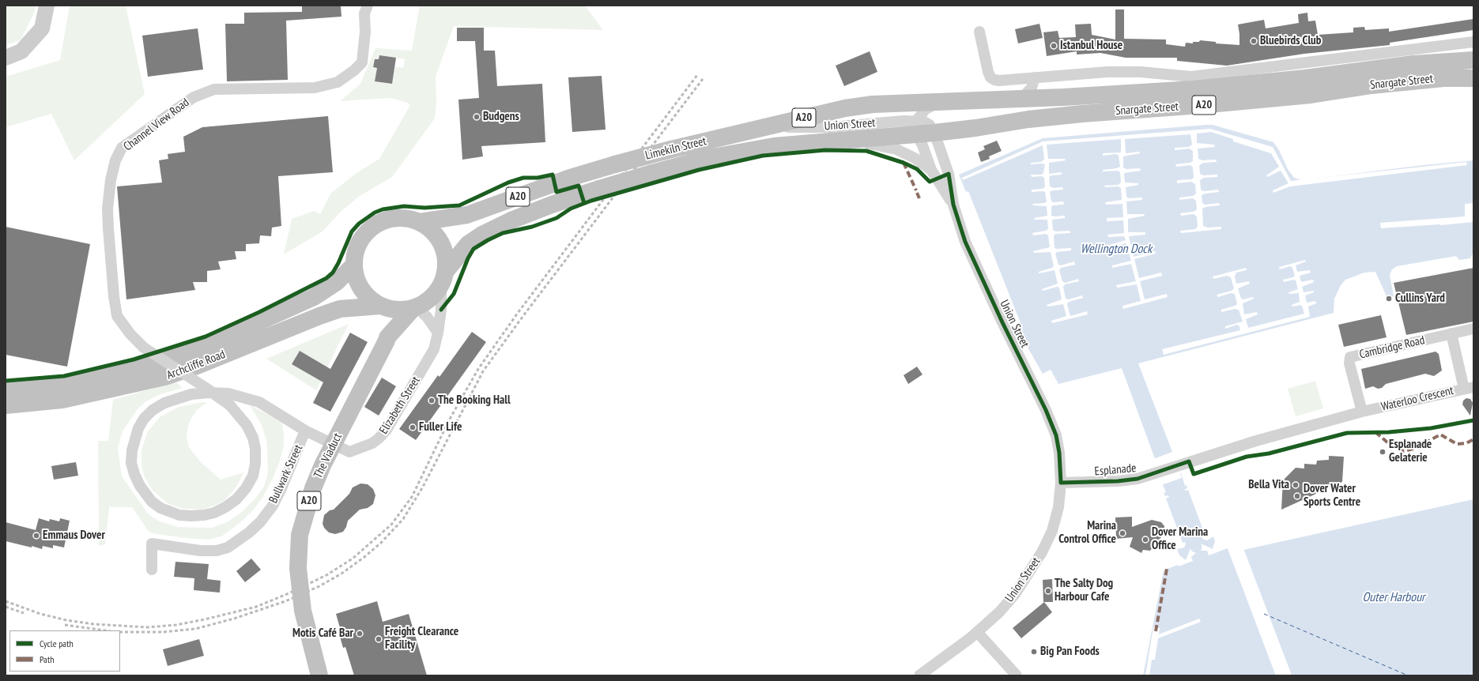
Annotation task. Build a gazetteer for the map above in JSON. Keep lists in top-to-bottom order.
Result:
{
  "streets": {
    "highway": [
      "Snargate Street",
      "A20",
      "Limekiln Street",
      "Archcliffe Road",
      "The Viaduct"
    ],
    "street": [
      "Channel View Road",
      "Union Street",
      "Cambridge Road",
      "Waterloo Crescent",
      "Elizabeth Street",
      "Esplanade",
      "Bullwark Street"
    ]
  },
  "crossings": [
    ["Snargate Street", "A20"],
    ["Snargate Street", "Union Street"],
    ["Snargate Street", "Limekiln Street"],
    ["A20", "Union Street"],
    ["A20", "Limekiln Street"],
    ["Channel View Road", "Elizabeth Street"],
    ["Union Street", "Limekiln Street"],
    ["Union Street", "Esplanade"],
    ["Limekiln Street", "Archcliffe Road"],
    ["Limekiln Street", "Elizabeth Street"],
    ["Limekiln Street", "The Viaduct"],
    ["Cambridge Road", "Waterloo Crescent"],
    ["Cambridge Road", "Esplanade"],
    ["Archcliffe Road", "Elizabeth Street"],
    ["Archcliffe Road", "The Viaduct"],
    ["Waterloo Crescent", "Esplanade"],
    ["Elizabeth Street", "The Viaduct"],
    ["Elizabeth Street", "Bullwark Street"]
  ],
  "water": ["Wellington Dock", "Outer Harbour"],
  "places": [
    "Bluebirds Club",
    "Istanbul House",
    "Budgens",
    "Cullins Yard",
    "The Booking Hall",
    "Fuller Life",
    "Esplanade Gelaterie",
    "Bella Vita",
    "Dover Water Sports Centre",
    "Marina Control Office",
    "Emmaus Dover",
    "Dover Marina Office",
    "The Salty Dog Harbour Cafe",
    "Motis Café Bar",
    "Freight Clearance Facility",
    "Big Pan Foods"
  ],
  "legend": ["Cycle path", "Path"]
}
